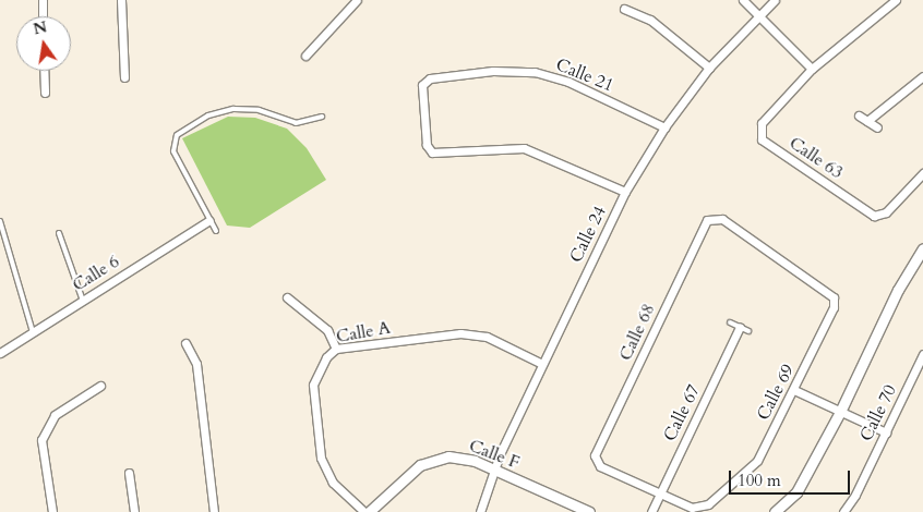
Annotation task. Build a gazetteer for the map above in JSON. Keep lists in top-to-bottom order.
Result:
{
  "streets": {
    "street": [
      "Calle 21",
      "Calle 63",
      "Calle 24",
      "Calle 6",
      "Calle A",
      "Calle 68",
      "Calle 69",
      "Calle 67",
      "Calle 70",
      "Calle F"
    ]
  },
  "crossings": [
    ["Calle 21", "Calle 24"],
    ["Calle 24", "Calle A"],
    ["Calle 24", "Calle F"],
    ["Calle 68", "Calle 69"],
    ["Calle 68", "Calle 67"],
    ["Calle 69", "Calle 67"]
  ],
  "scale_bar": "100 m",
  "north": "top"
}
